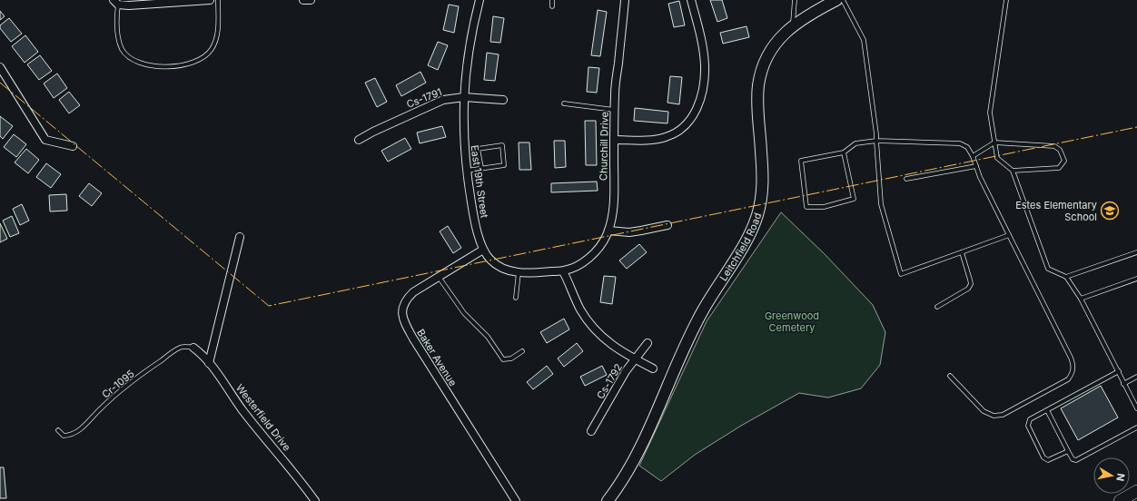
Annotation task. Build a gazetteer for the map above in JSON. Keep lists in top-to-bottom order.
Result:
{
  "streets": {
    "street": [
      "Cs-1791",
      "Churchill Drive",
      "East 19th Street",
      "Leitchfield Road",
      "Baker Avenue",
      "Cs-1792",
      "Westerfield Drive"
    ],
    "lane": ["Cr-1095"]
  },
  "crossings": [
    ["Cs-1791", "East 19th Street"],
    ["Churchill Drive", "East 19th Street"],
    ["East 19th Street", "Baker Avenue"],
    ["Cr-1095", "Westerfield Drive"]
  ],
  "parks": ["Greenwood Cemetery"],
  "places": {
    "school or university": ["Estes Elementary School"]
  },
  "north": "right"
}
